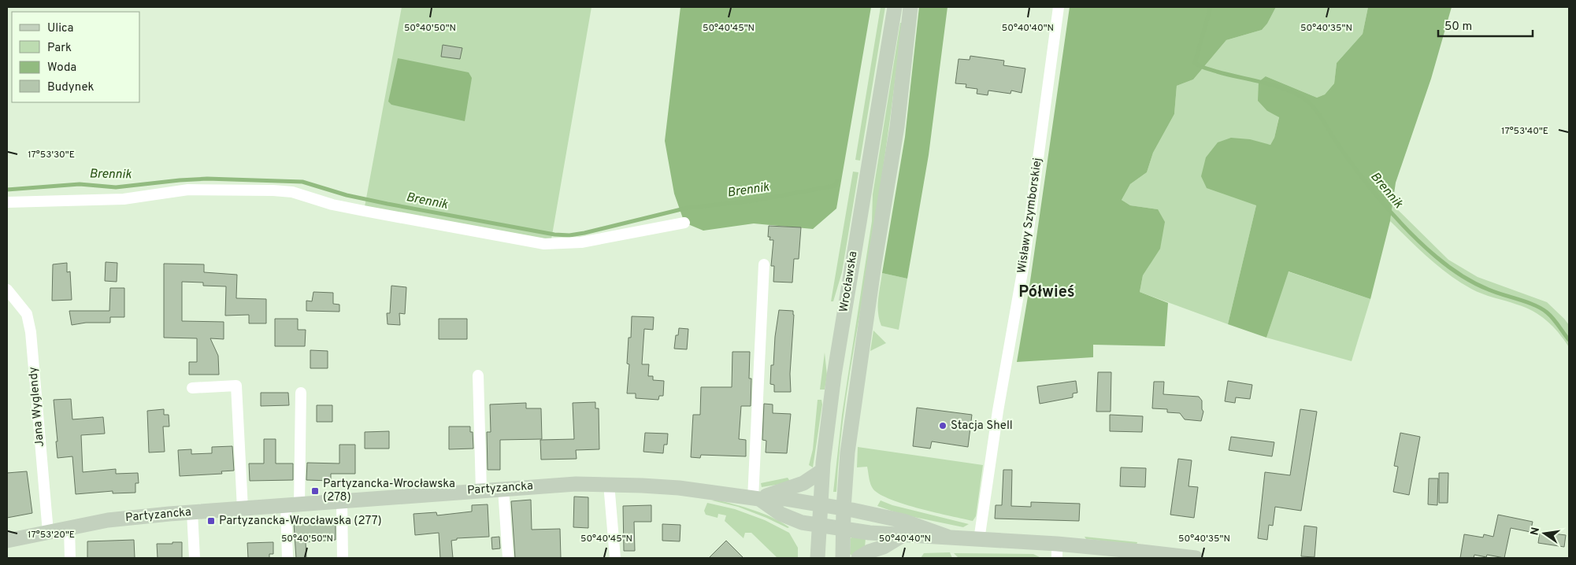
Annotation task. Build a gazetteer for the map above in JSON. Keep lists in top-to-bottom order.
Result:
{
  "streets": {
    "main road": ["Wrocławska", "Partyzancka"],
    "street": ["Wisławy Szymborskiej", "Jana Wyglendy"]
  },
  "crossings": [
    ["Wrocławska", "Partyzancka"],
    ["Jana Wyglendy", "Partyzancka"]
  ],
  "districts": ["Półwieś"],
  "water": ["Brennik"],
  "places": {
    "other": ["Stacja Shell"],
    "transit": ["Partyzancka-Wrocławska (278)", "Partyzancka-Wrocławska (277)"]
  },
  "legend": [
    "Ulica",
    "Park",
    "Woda",
    "Budynek"
  ],
  "scale_bar": "50 m",
  "north": "left",
  "coordinates": [
    "50°40'50\"N",
    "50°40'45\"N",
    "50°40'40\"N",
    "50°40'35\"N",
    "17°53'40\"E",
    "17°53'30\"E",
    "17°53'20\"E"
  ]
}
